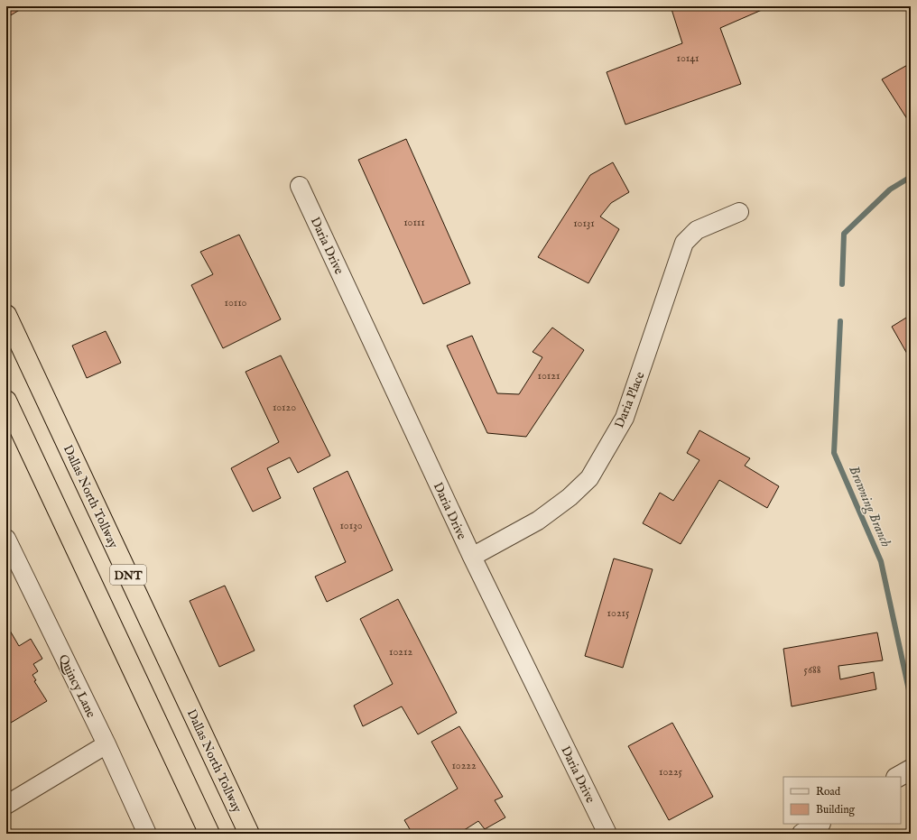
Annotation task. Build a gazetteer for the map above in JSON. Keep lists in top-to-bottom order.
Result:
{
  "streets": {
    "highway": ["Dallas North Tollway", "DNT"],
    "street": ["Daria Drive", "Daria Place", "Quincy Lane"]
  },
  "crossings": [
    ["Daria Drive", "Daria Place"]
  ],
  "water": ["Browning Branch"],
  "house_numbers": [
    "10141",
    "10111",
    "10131",
    "10110",
    "10121",
    "10120",
    "10130",
    "10215",
    "10212",
    "5688",
    "10222",
    "10225"
  ],
  "legend": ["Road", "Building"]
}
